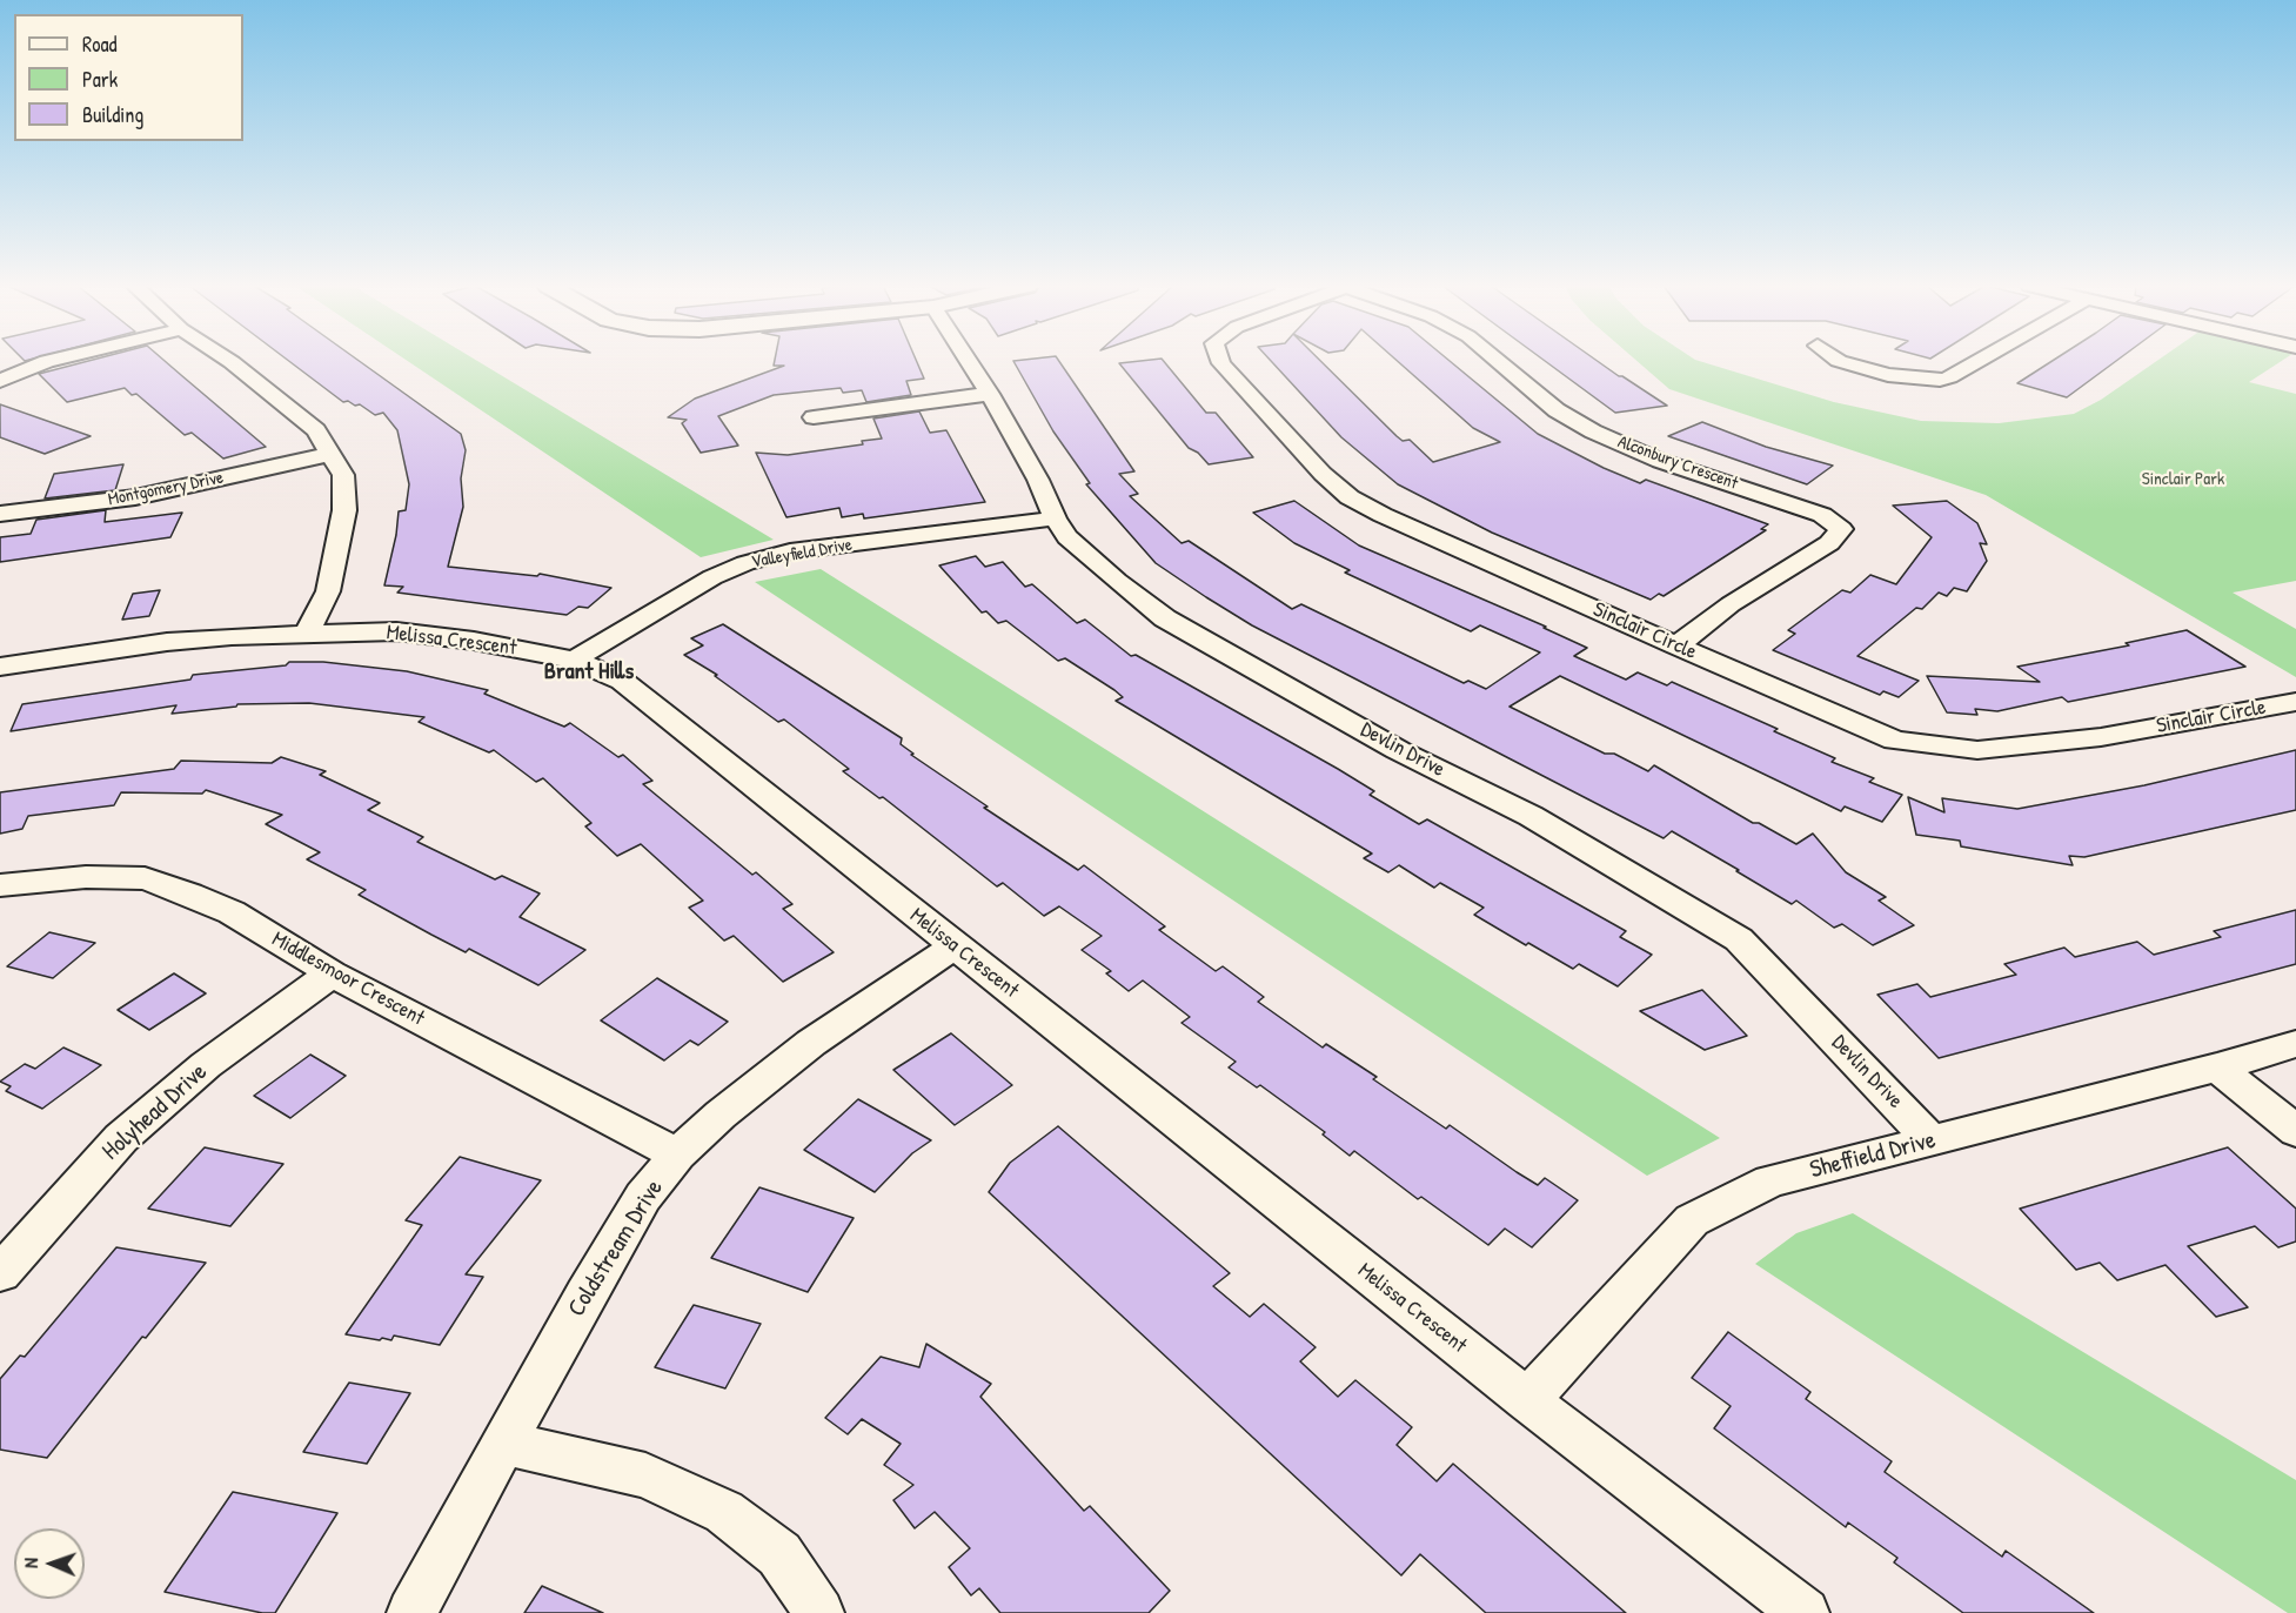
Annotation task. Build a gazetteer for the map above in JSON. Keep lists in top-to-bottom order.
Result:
{
  "streets": {
    "street": [
      "Alconbury Crescent",
      "Montgomery Drive",
      "Valleyfield Drive",
      "Sinclair Circle",
      "Melissa Crescent",
      "Devlin Drive",
      "Middlesmoor Crescent",
      "Holyhead Drive",
      "Sheffield Drive",
      "Coldstream Drive"
    ]
  },
  "crossings": [
    ["Alconbury Crescent", "Sinclair Circle"],
    ["Valleyfield Drive", "Melissa Crescent"],
    ["Valleyfield Drive", "Devlin Drive"],
    ["Melissa Crescent", "Sheffield Drive"],
    ["Melissa Crescent", "Coldstream Drive"],
    ["Devlin Drive", "Sheffield Drive"],
    ["Middlesmoor Crescent", "Holyhead Drive"],
    ["Middlesmoor Crescent", "Coldstream Drive"]
  ],
  "districts": ["Brant Hills"],
  "parks": ["Sinclair Park"],
  "legend": ["Road", "Park", "Building"],
  "north": "left"
}
